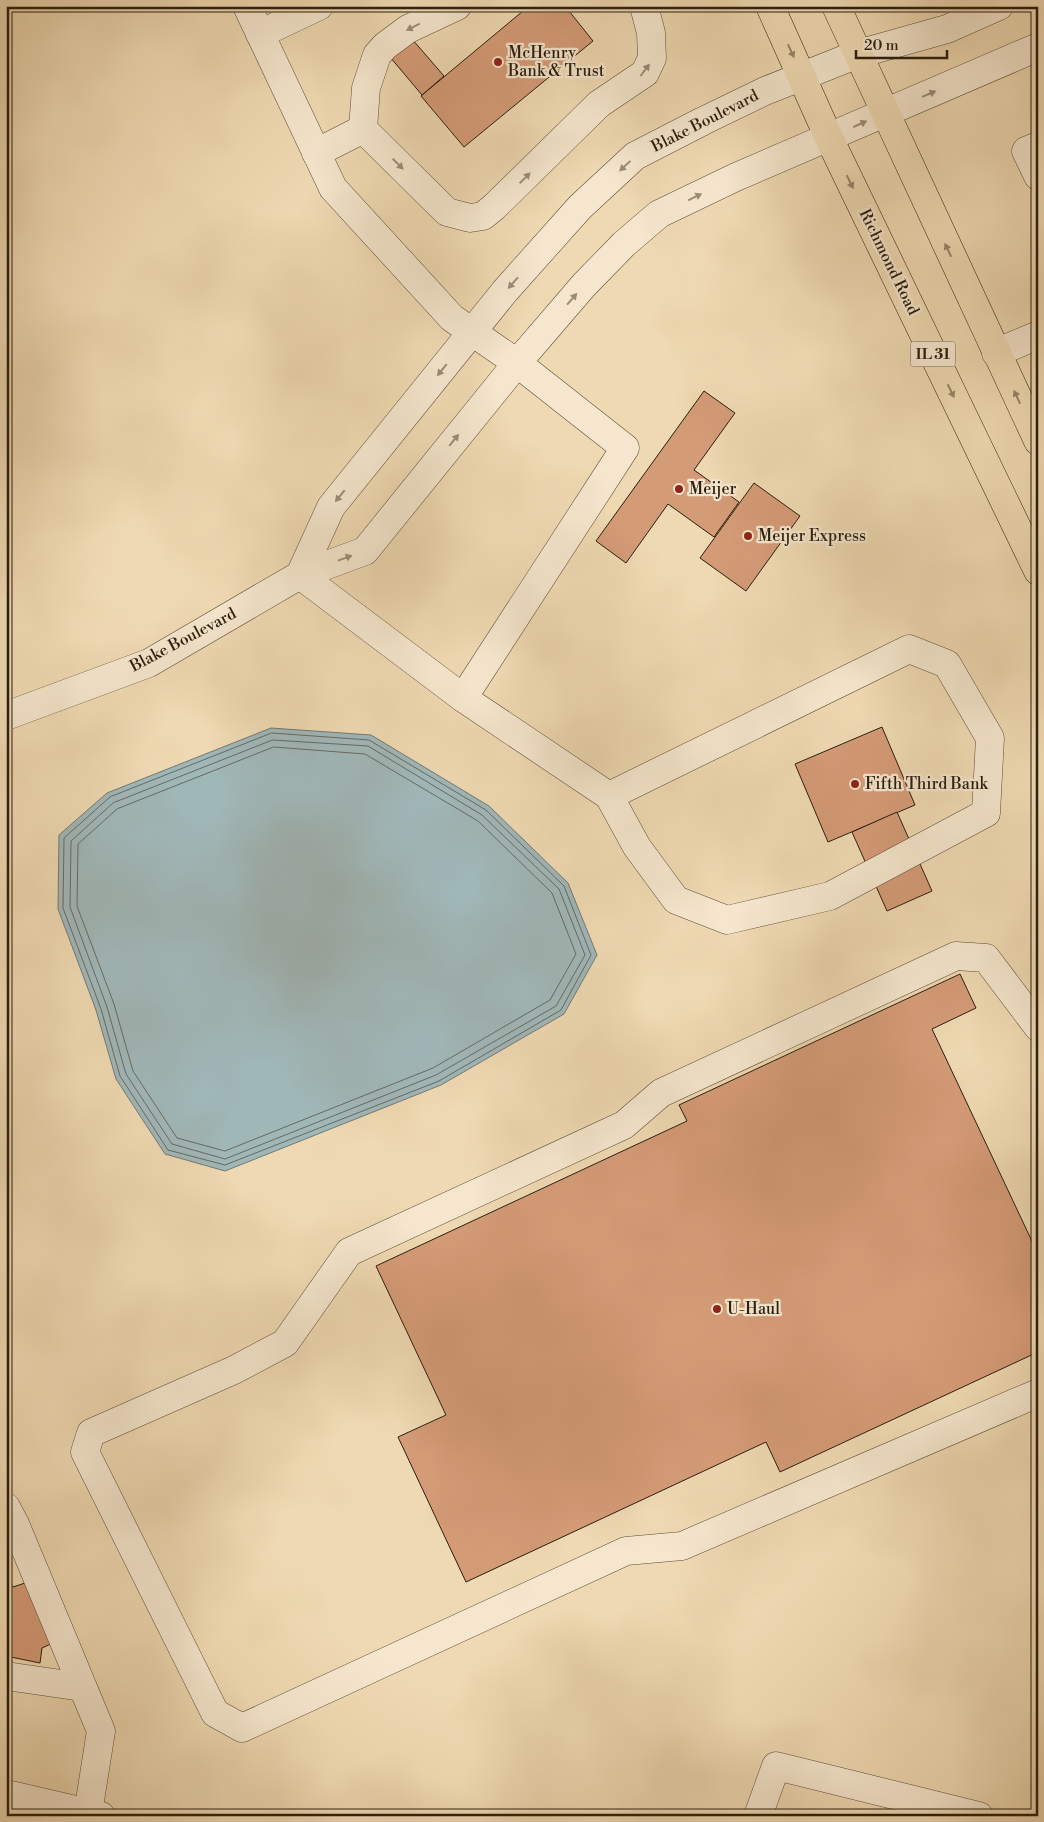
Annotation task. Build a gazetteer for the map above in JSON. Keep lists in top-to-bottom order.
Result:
{
  "streets": {
    "main road": ["Richmond Road", "IL 31"],
    "street": ["Blake Boulevard"]
  },
  "crossings": [
    ["Blake Boulevard", "Richmond Road"]
  ],
  "places": [
    "McHenry Bank & Trust",
    "Meijer",
    "Meijer Express",
    "Fifth Third Bank",
    "U-Haul"
  ],
  "scale_bar": "20 m"
}
